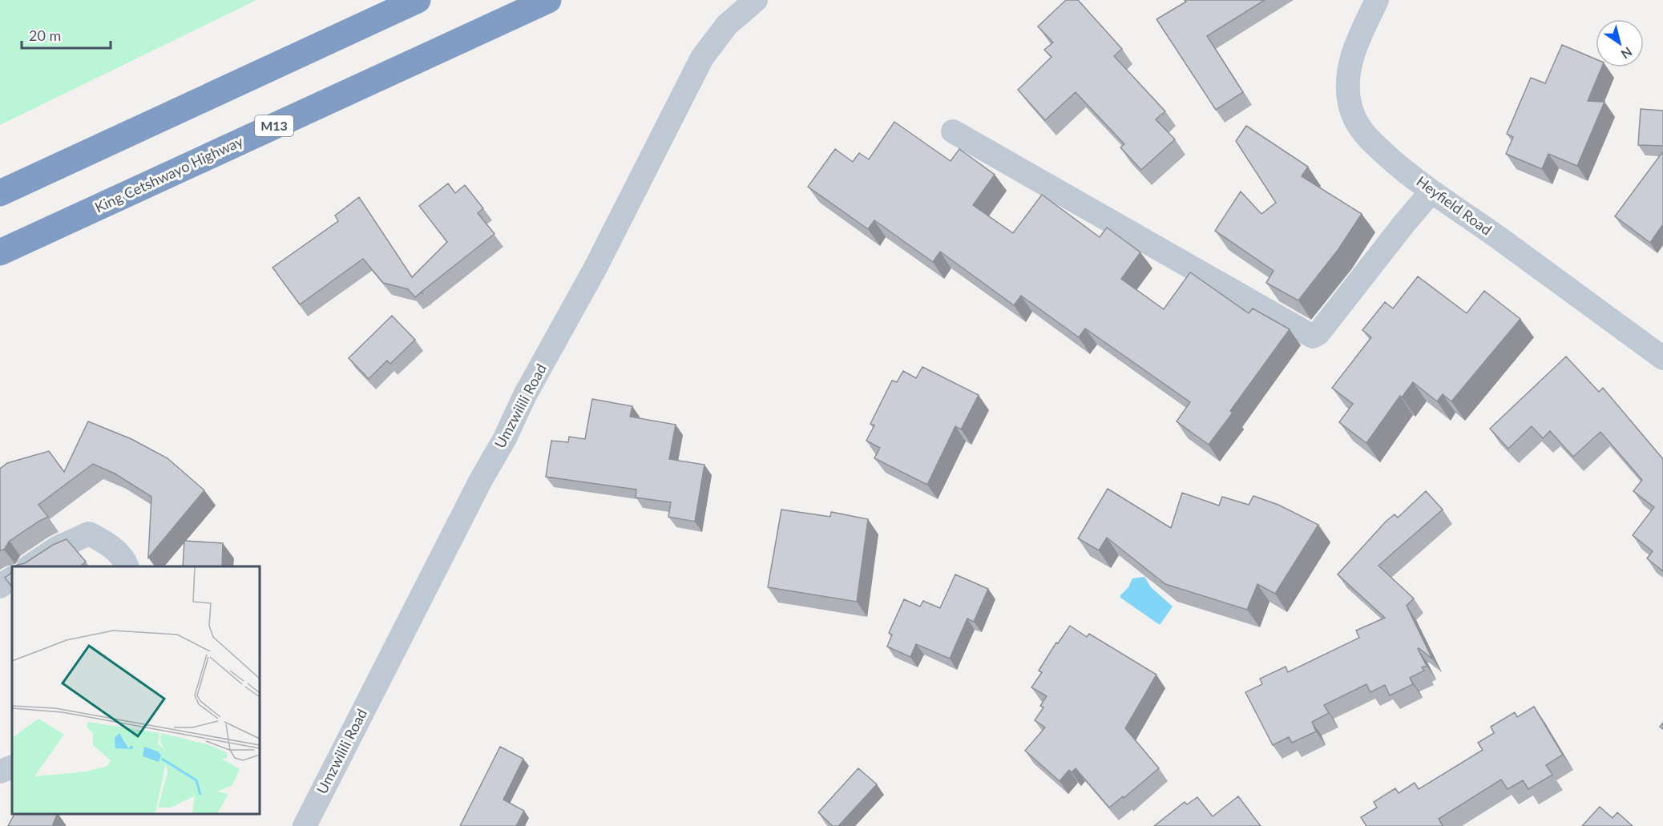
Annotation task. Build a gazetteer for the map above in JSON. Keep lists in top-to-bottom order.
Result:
{
  "streets": {
    "highway": ["M13", "King Cetshwayo Highway"],
    "street": ["Heyfield Road", "Umzwilili Road"]
  },
  "scale_bar": "20 m",
  "north": "bottom right"
}
